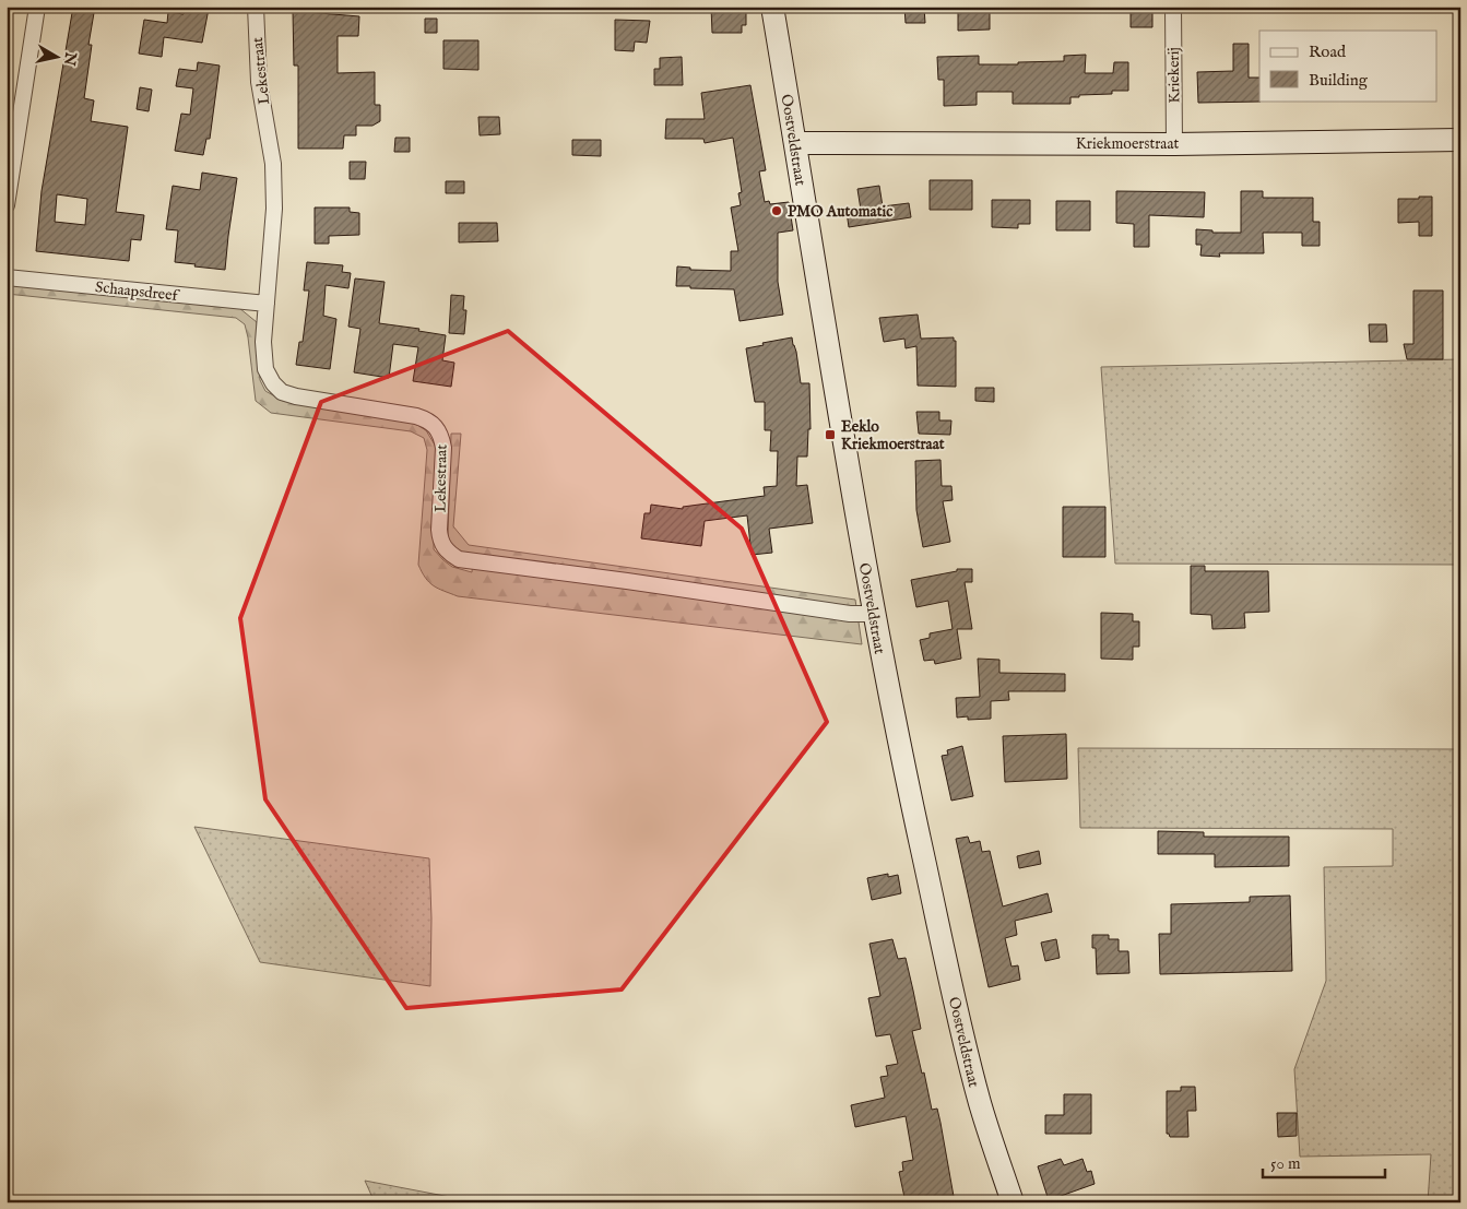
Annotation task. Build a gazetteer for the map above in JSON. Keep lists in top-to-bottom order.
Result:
{
  "streets": {
    "street": [
      "Lekestraat",
      "Kriekerij",
      "Oostveldstraat",
      "Kriekmoerstraat",
      "Schaapsdreef"
    ]
  },
  "crossings": [
    ["Lekestraat", "Oostveldstraat"],
    ["Lekestraat", "Schaapsdreef"],
    ["Kriekerij", "Kriekmoerstraat"],
    ["Oostveldstraat", "Kriekmoerstraat"]
  ],
  "places": {
    "other": ["PMO Automatic"],
    "transit": ["Eeklo Kriekmoerstraat"]
  },
  "legend": ["Road", "Building"],
  "scale_bar": "50 m",
  "north": "right"
}
